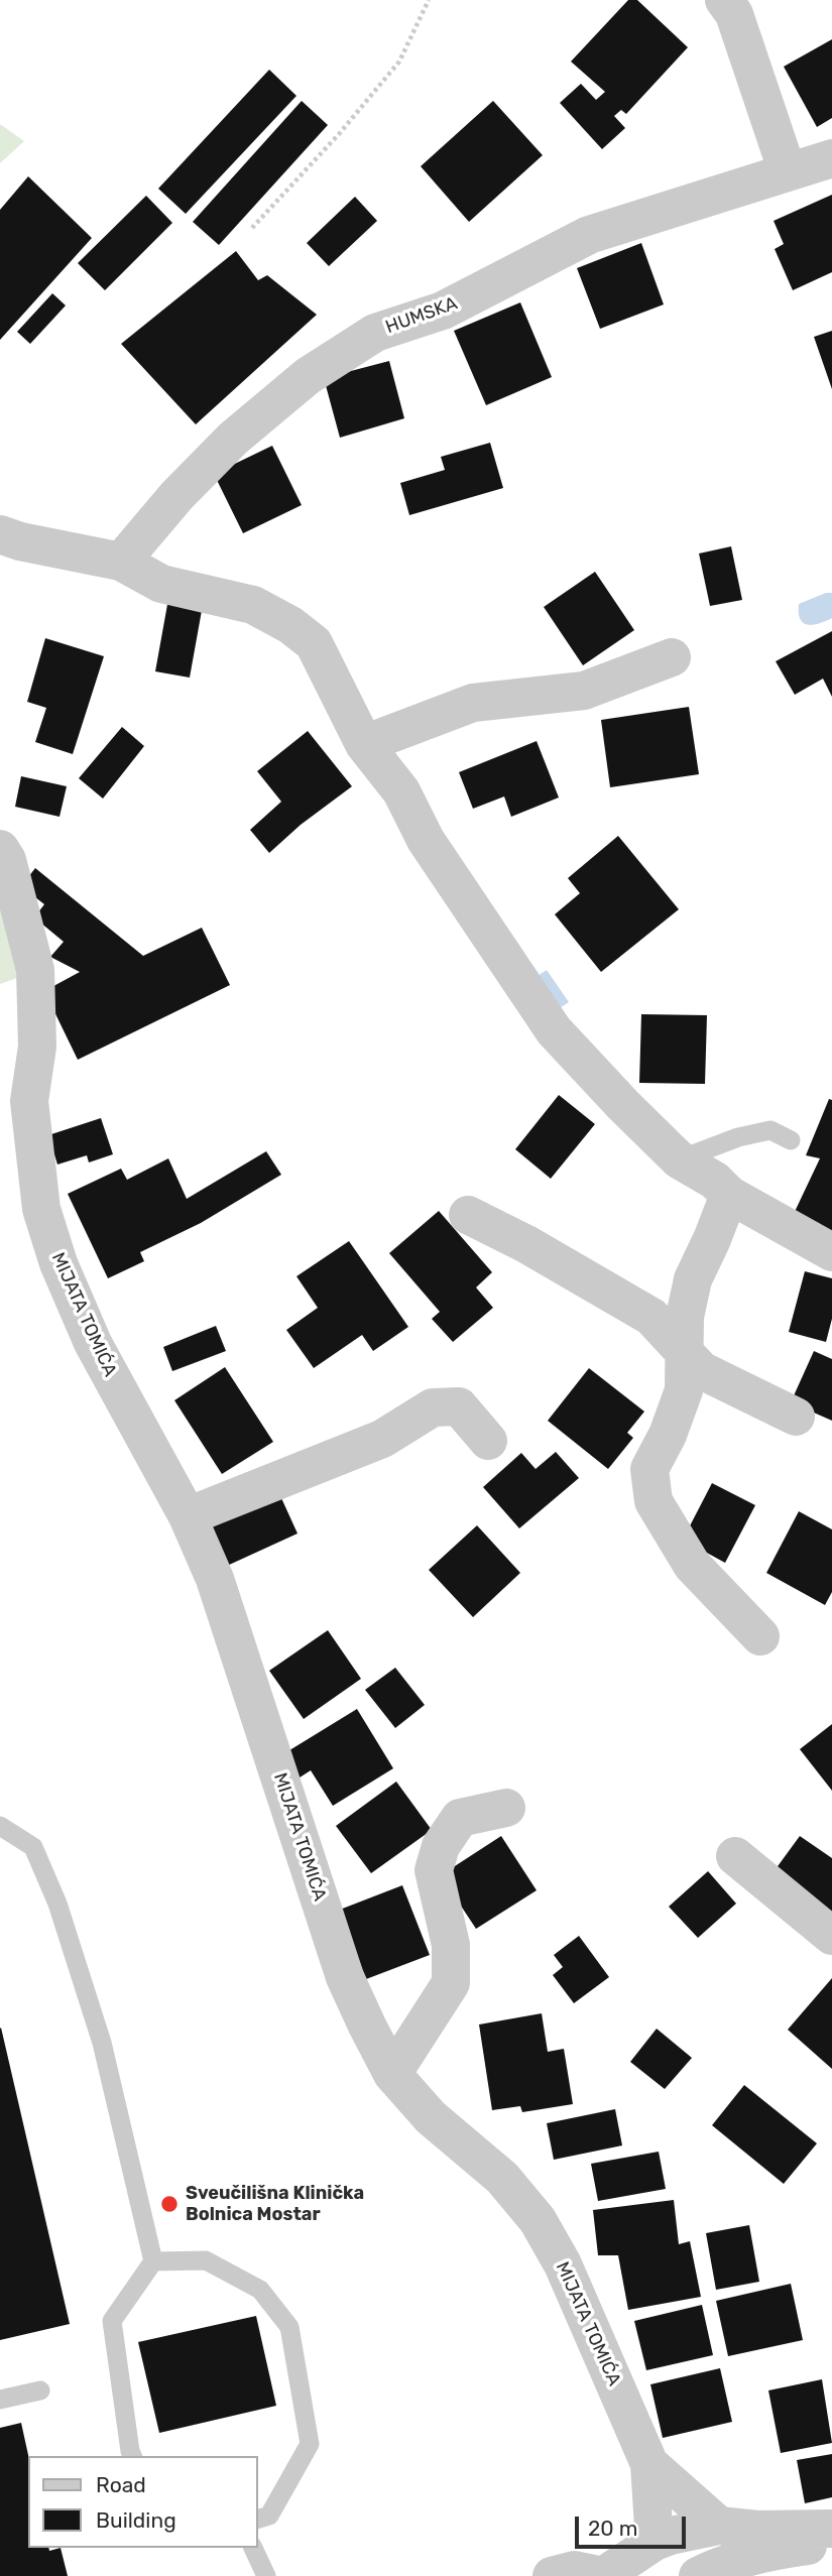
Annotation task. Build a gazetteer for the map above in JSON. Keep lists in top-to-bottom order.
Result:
{
  "streets": {
    "street": ["HUMSKA", "MIJATA TOMIĆA"]
  },
  "places": ["Sveučilišna Klinička Bolnica Mostar"],
  "legend": ["Road", "Building"],
  "scale_bar": "20 m"
}
